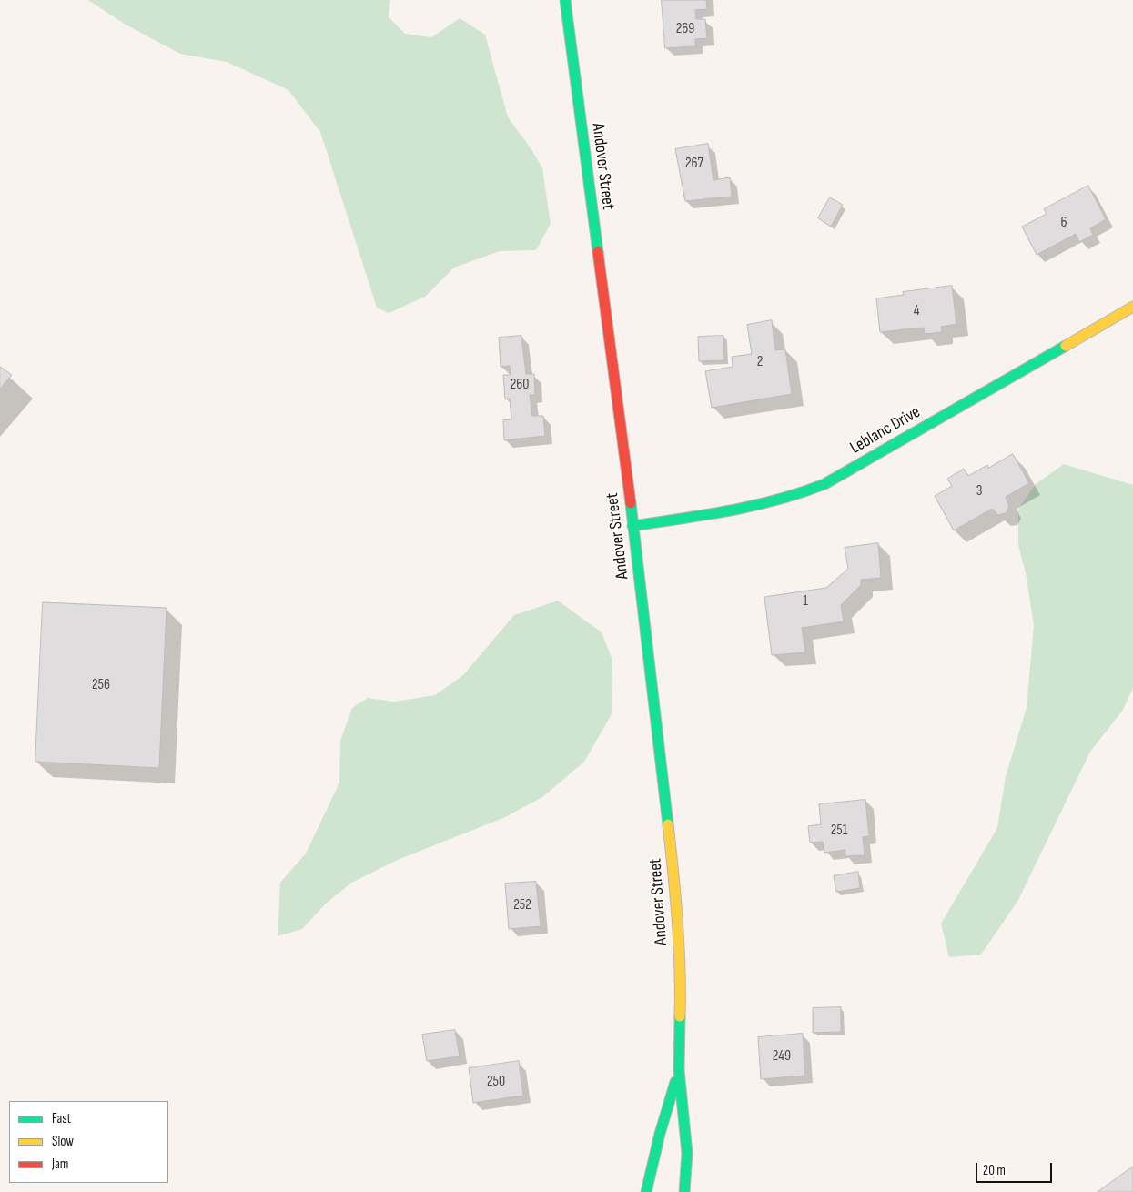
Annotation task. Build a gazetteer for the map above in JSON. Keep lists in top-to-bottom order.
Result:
{
  "streets": {
    "main road": ["Andover Street", "Leblanc Drive"]
  },
  "crossings": [
    ["Andover Street", "Leblanc Drive"]
  ],
  "house_numbers": [
    "269",
    "267",
    "6",
    "4",
    "2",
    "260",
    "3",
    "1",
    "256",
    "251",
    "252",
    "249",
    "250"
  ],
  "legend": ["Fast", "Slow", "Jam"],
  "scale_bar": "20 m"
}
